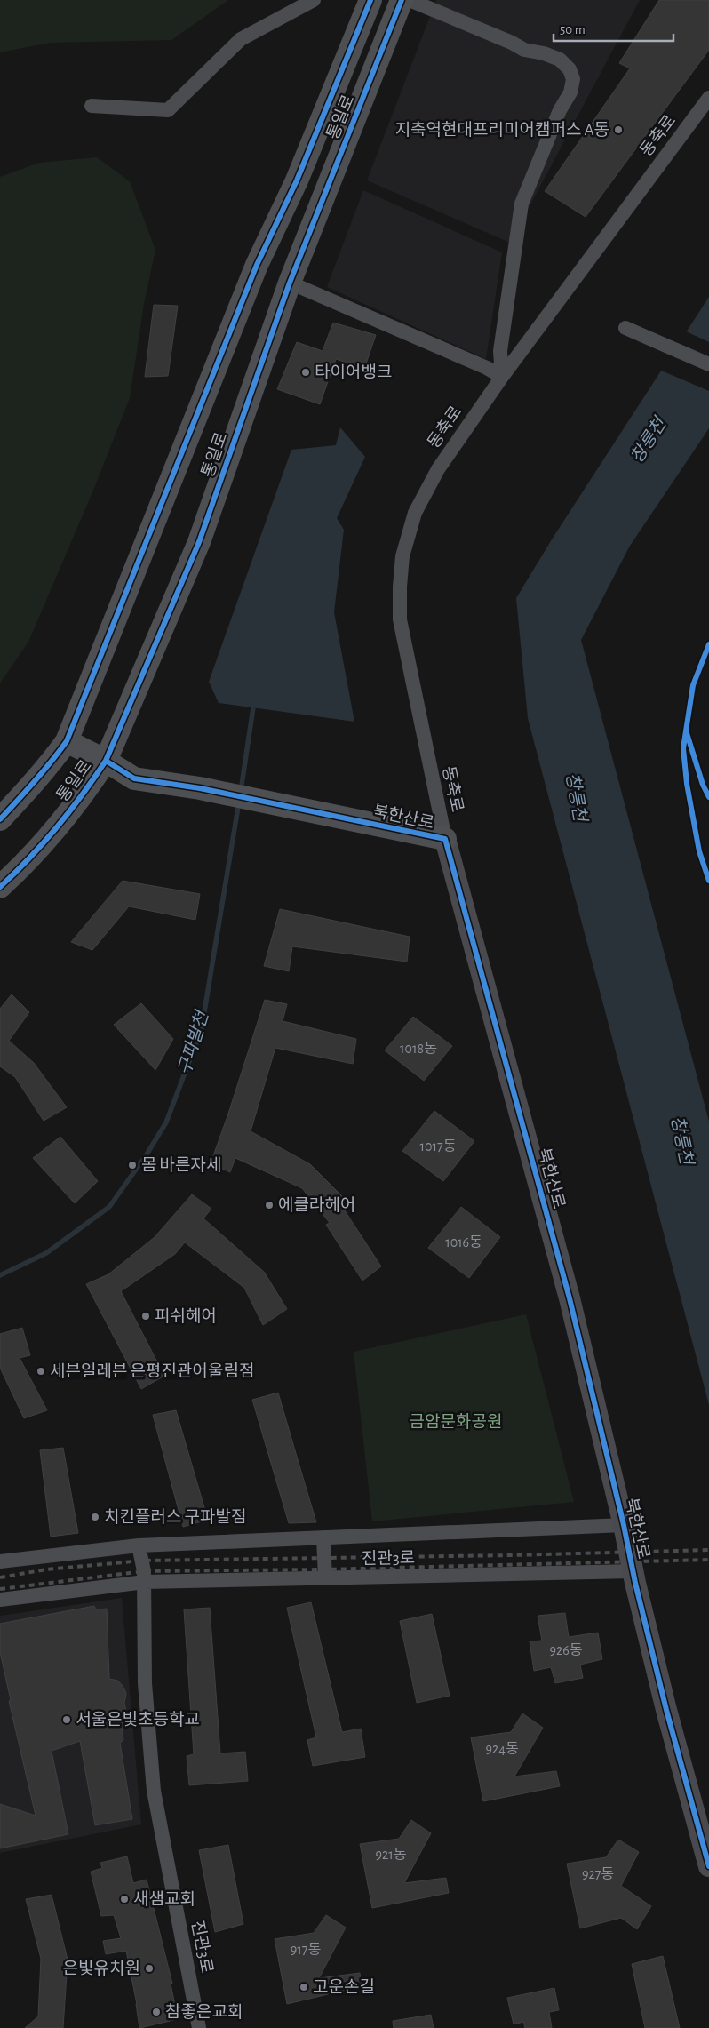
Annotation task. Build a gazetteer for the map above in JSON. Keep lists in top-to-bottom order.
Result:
{
  "streets": {
    "main road": ["통일로", "북한산로"],
    "street": ["동축로", "진관3로"]
  },
  "crossings": [
    ["통일로", "북한산로"],
    ["동축로", "북한산로"],
    ["북한산로", "진관3로"]
  ],
  "water": ["창릉천", "구파발천"],
  "parks": ["금암문화공원"],
  "places": [
    "지축역현대프리미어캠퍼스 A동",
    "타이어뱅크",
    "몸 바른자세",
    "에클라헤어",
    "피쉬헤어",
    "세븐일레븐 은평진관어울림점",
    "치킨플러스 구파발점",
    "서울은빛초등학교",
    "새샘교회",
    "은빛유치원",
    "고운손길",
    "참좋은교회"
  ],
  "house_numbers": [
    "1018동",
    "1017동",
    "1016동",
    "926동",
    "924동",
    "921동",
    "927동",
    "917동"
  ],
  "scale_bar": "50 m"
}
